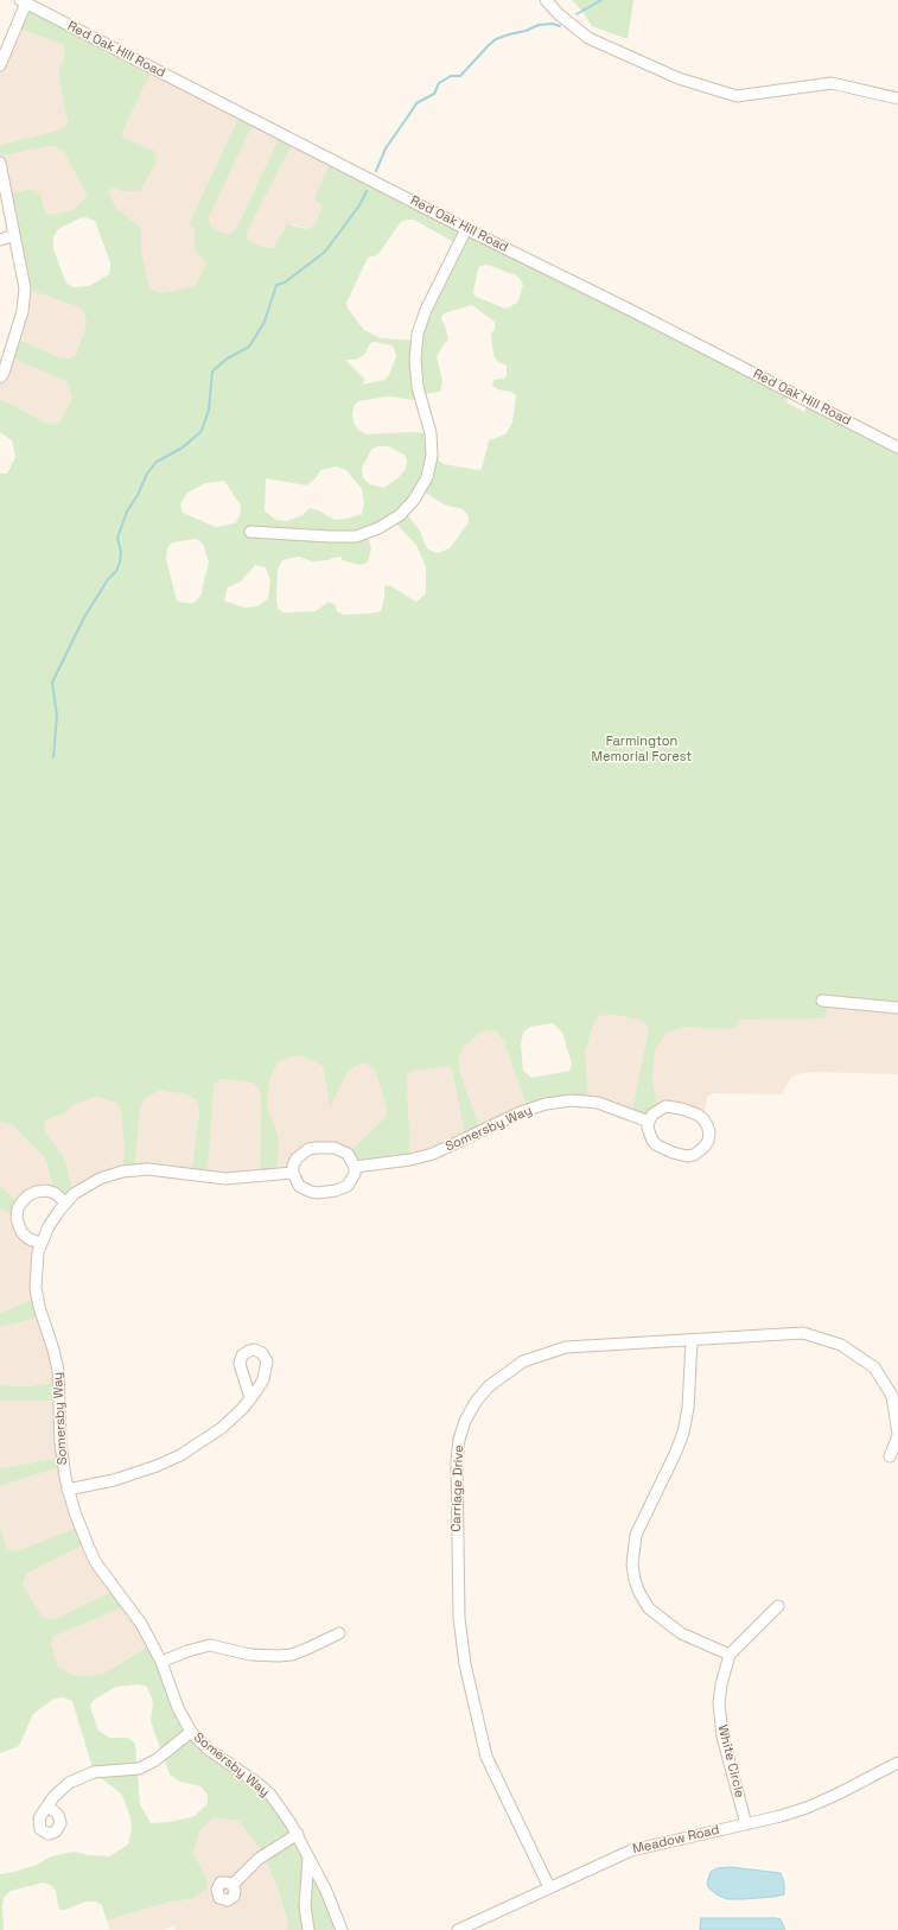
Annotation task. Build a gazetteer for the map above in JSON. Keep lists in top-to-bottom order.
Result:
{
  "streets": {
    "street": [
      "Red Oak Hill Road",
      "Somersby Way",
      "Carriage Drive",
      "White Circle",
      "Meadow Road"
    ]
  },
  "crossings": [
    ["Carriage Drive", "Meadow Road"],
    ["White Circle", "Meadow Road"]
  ],
  "parks": ["Farmington Memorial Forest"]
}
